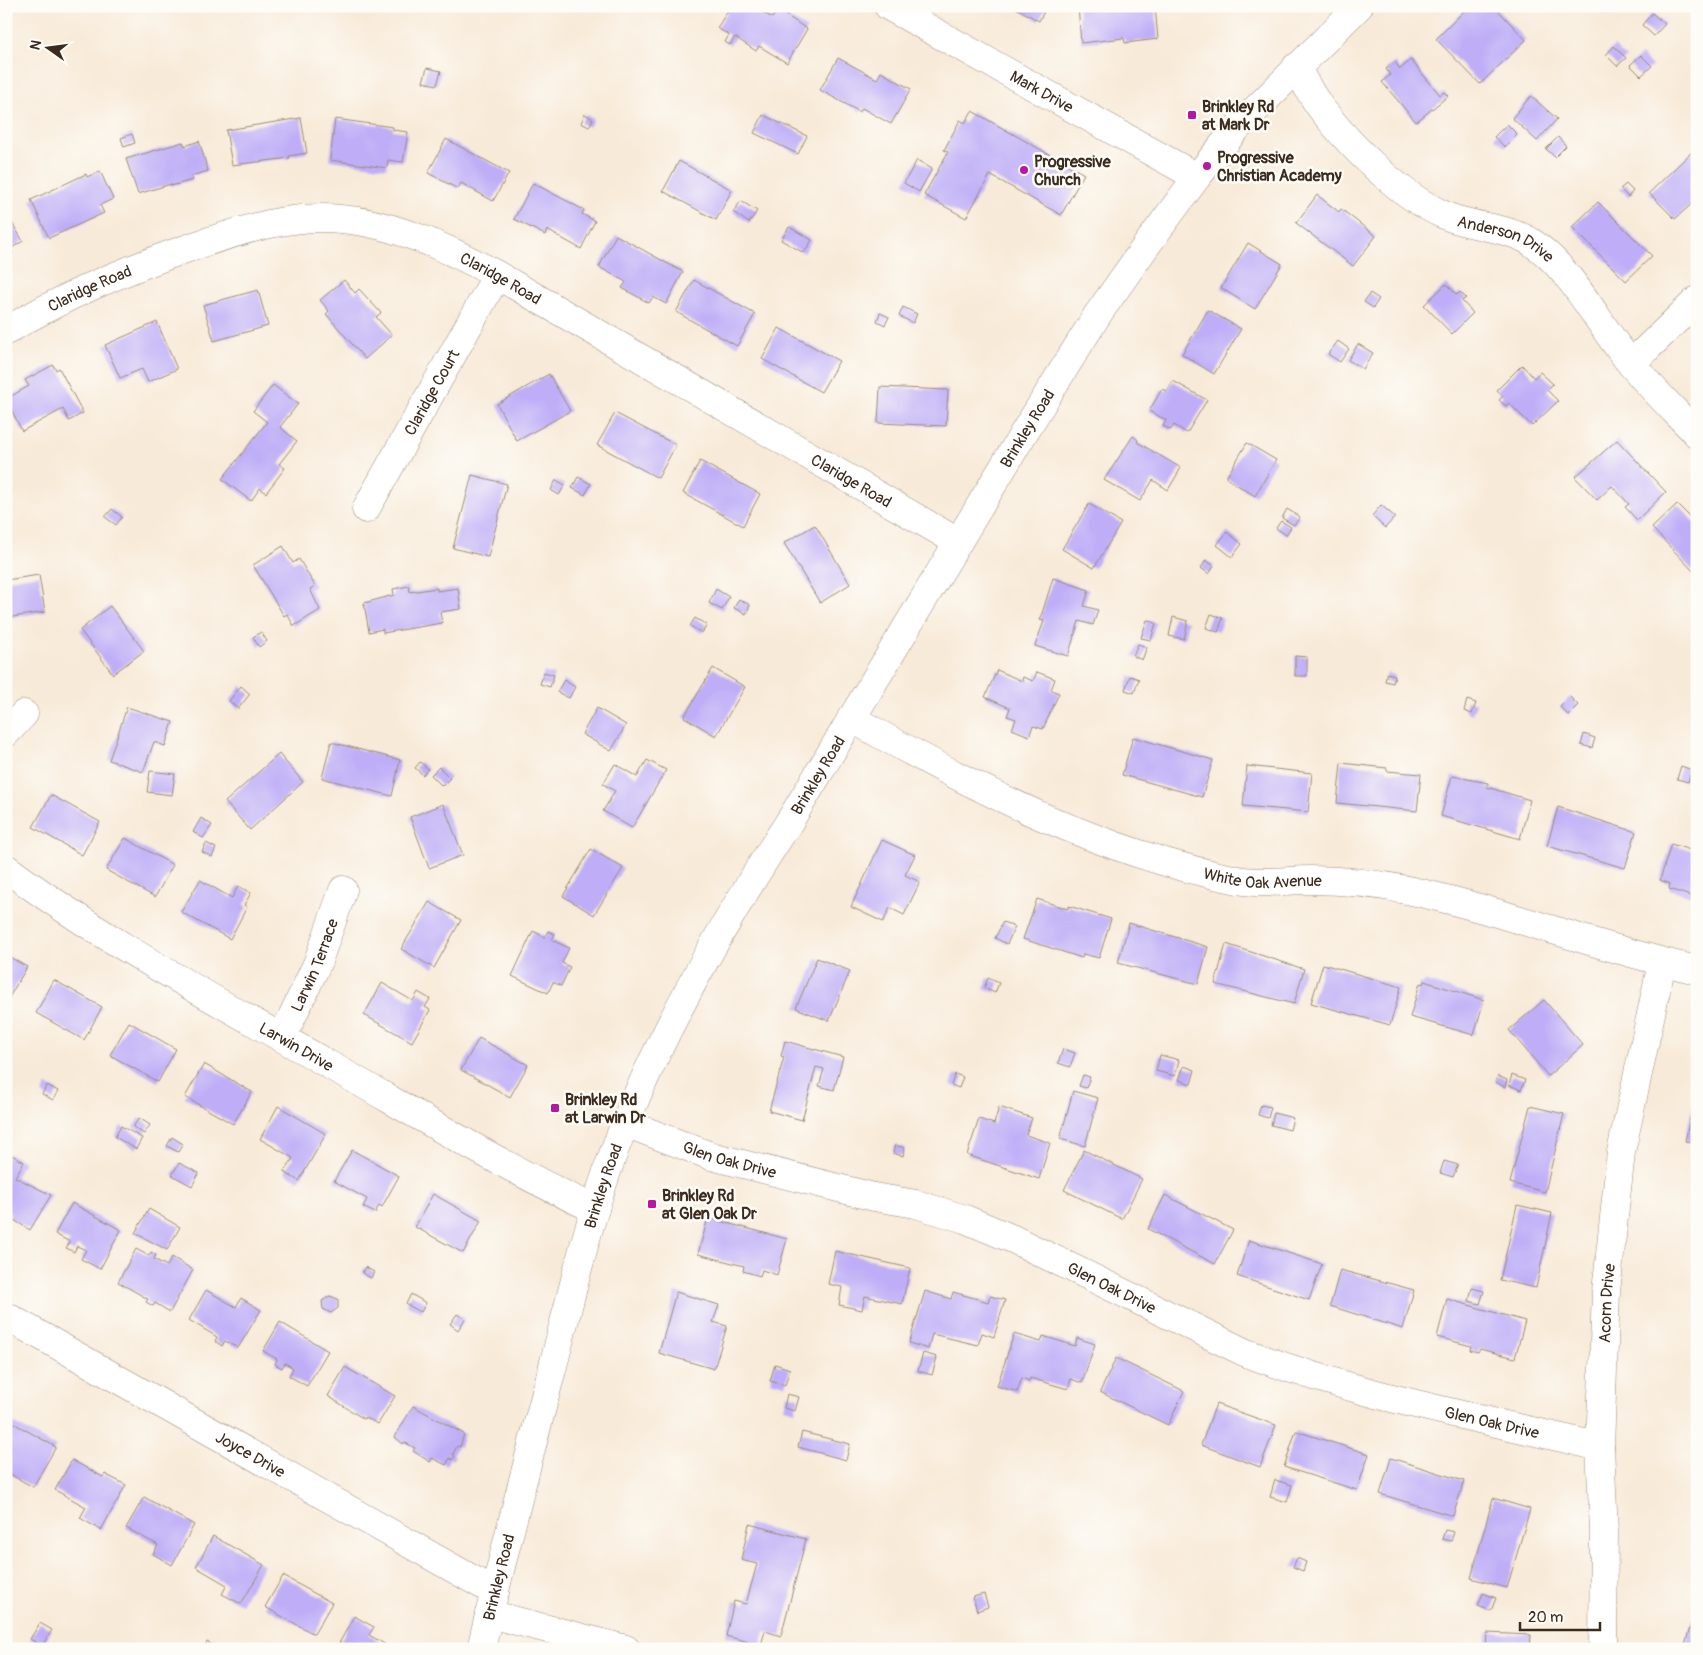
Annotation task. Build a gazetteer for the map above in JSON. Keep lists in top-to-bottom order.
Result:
{
  "streets": {
    "street": [
      "Mark Drive",
      "Anderson Drive",
      "Claridge Road",
      "Claridge Court",
      "Brinkley Road",
      "White Oak Avenue",
      "Larwin Terrace",
      "Larwin Drive",
      "Glen Oak Drive",
      "Acorn Drive",
      "Joyce Drive"
    ]
  },
  "crossings": [
    ["Mark Drive", "Brinkley Road"],
    ["Anderson Drive", "Brinkley Road"],
    ["Claridge Road", "Claridge Court"],
    ["Claridge Road", "Brinkley Road"],
    ["Brinkley Road", "White Oak Avenue"],
    ["Brinkley Road", "Larwin Drive"],
    ["Brinkley Road", "Glen Oak Drive"],
    ["Brinkley Road", "Joyce Drive"],
    ["White Oak Avenue", "Acorn Drive"],
    ["Larwin Terrace", "Larwin Drive"],
    ["Glen Oak Drive", "Acorn Drive"]
  ],
  "places": {
    "transit": ["Brinkley Rd at Mark Dr", "Brinkley Rd at Larwin Dr", "Brinkley Rd at Glen Oak Dr"],
    "other": ["Progressive Christian Academy", "Progressive Church"]
  },
  "scale_bar": "20 m",
  "north": "left"
}
